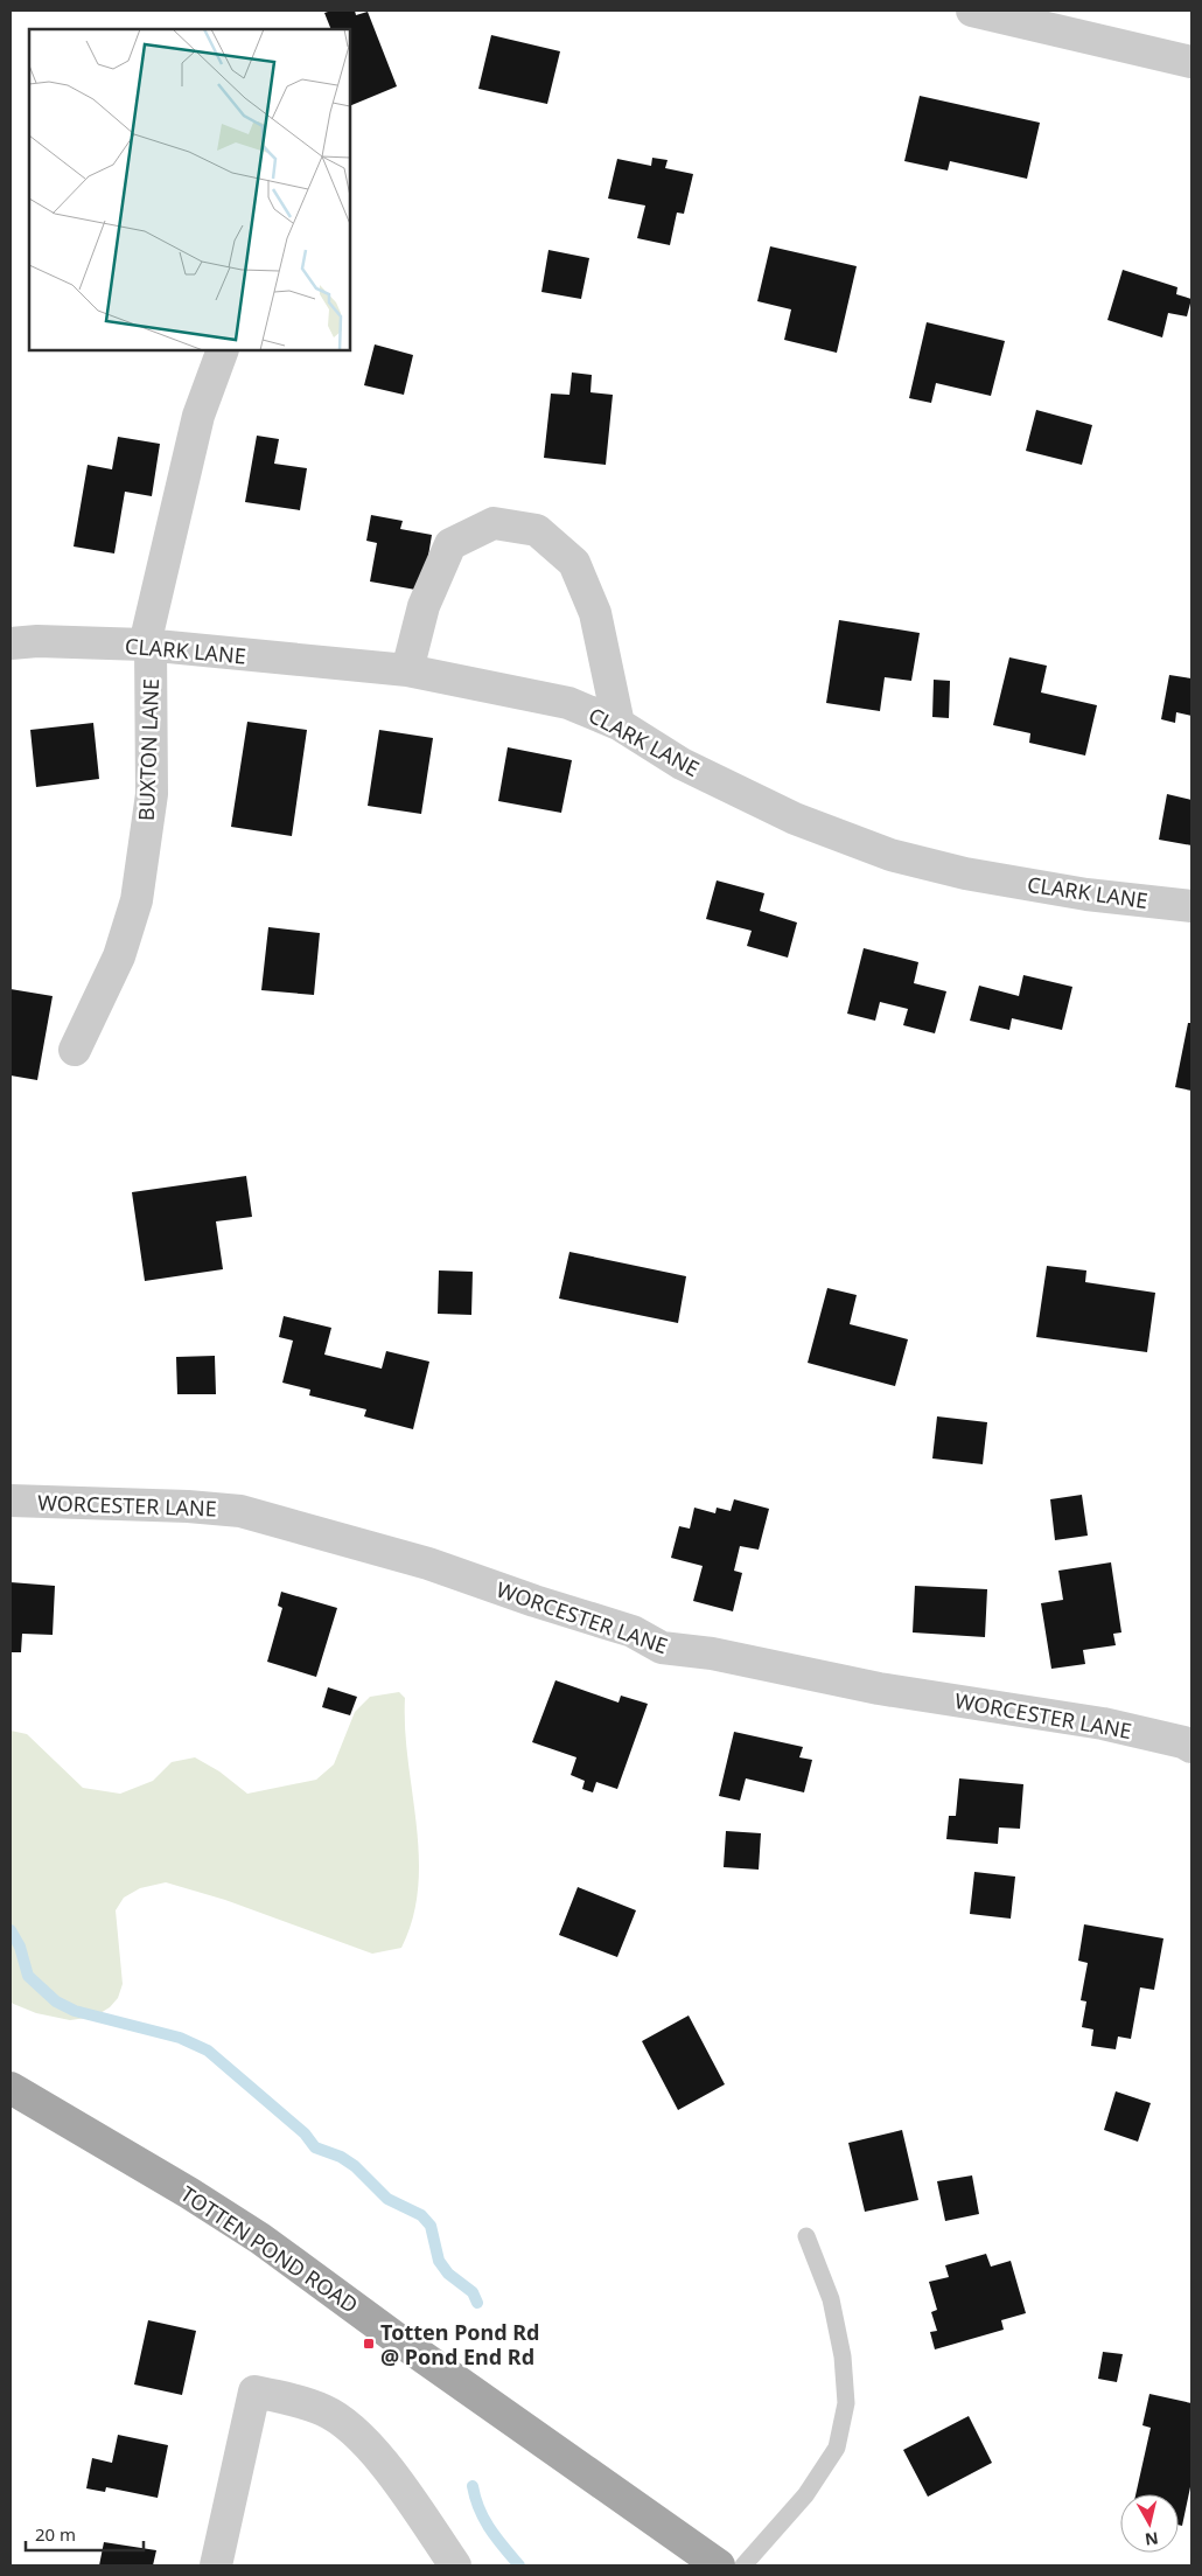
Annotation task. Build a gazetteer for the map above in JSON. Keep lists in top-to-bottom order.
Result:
{
  "streets": {
    "main road": ["TOTTEN POND ROAD"],
    "street": ["CLARK LANE", "BUXTON LANE", "WORCESTER LANE"]
  },
  "crossings": [
    ["CLARK LANE", "BUXTON LANE"]
  ],
  "places": {
    "transit": ["Totten Pond Rd @ Pond End Rd"]
  },
  "scale_bar": "20 m",
  "north": "bottom"
}
